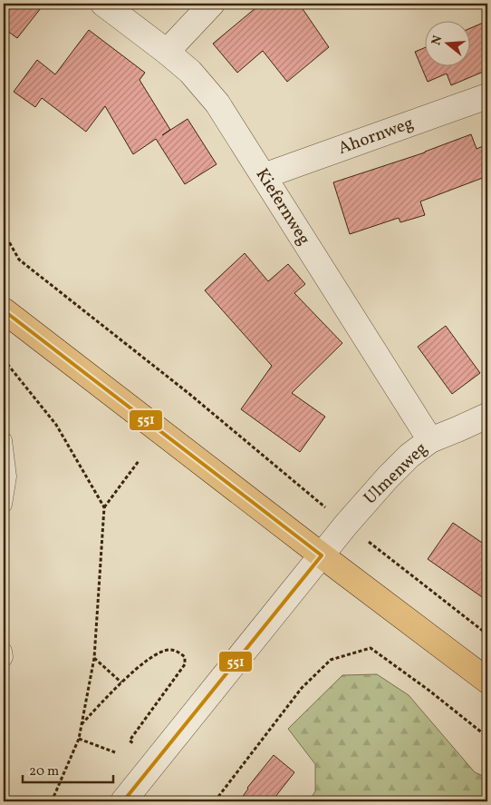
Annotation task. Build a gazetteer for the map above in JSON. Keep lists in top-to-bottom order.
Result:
{
  "streets": {
    "street": ["Ahornweg", "Kiefernweg", "Ulmenweg"]
  },
  "crossings": [
    ["Ahornweg", "Kiefernweg"],
    ["Kiefernweg", "Ulmenweg"]
  ],
  "lines": ["transit line 551"],
  "scale_bar": "20 m",
  "north": "left"
}
